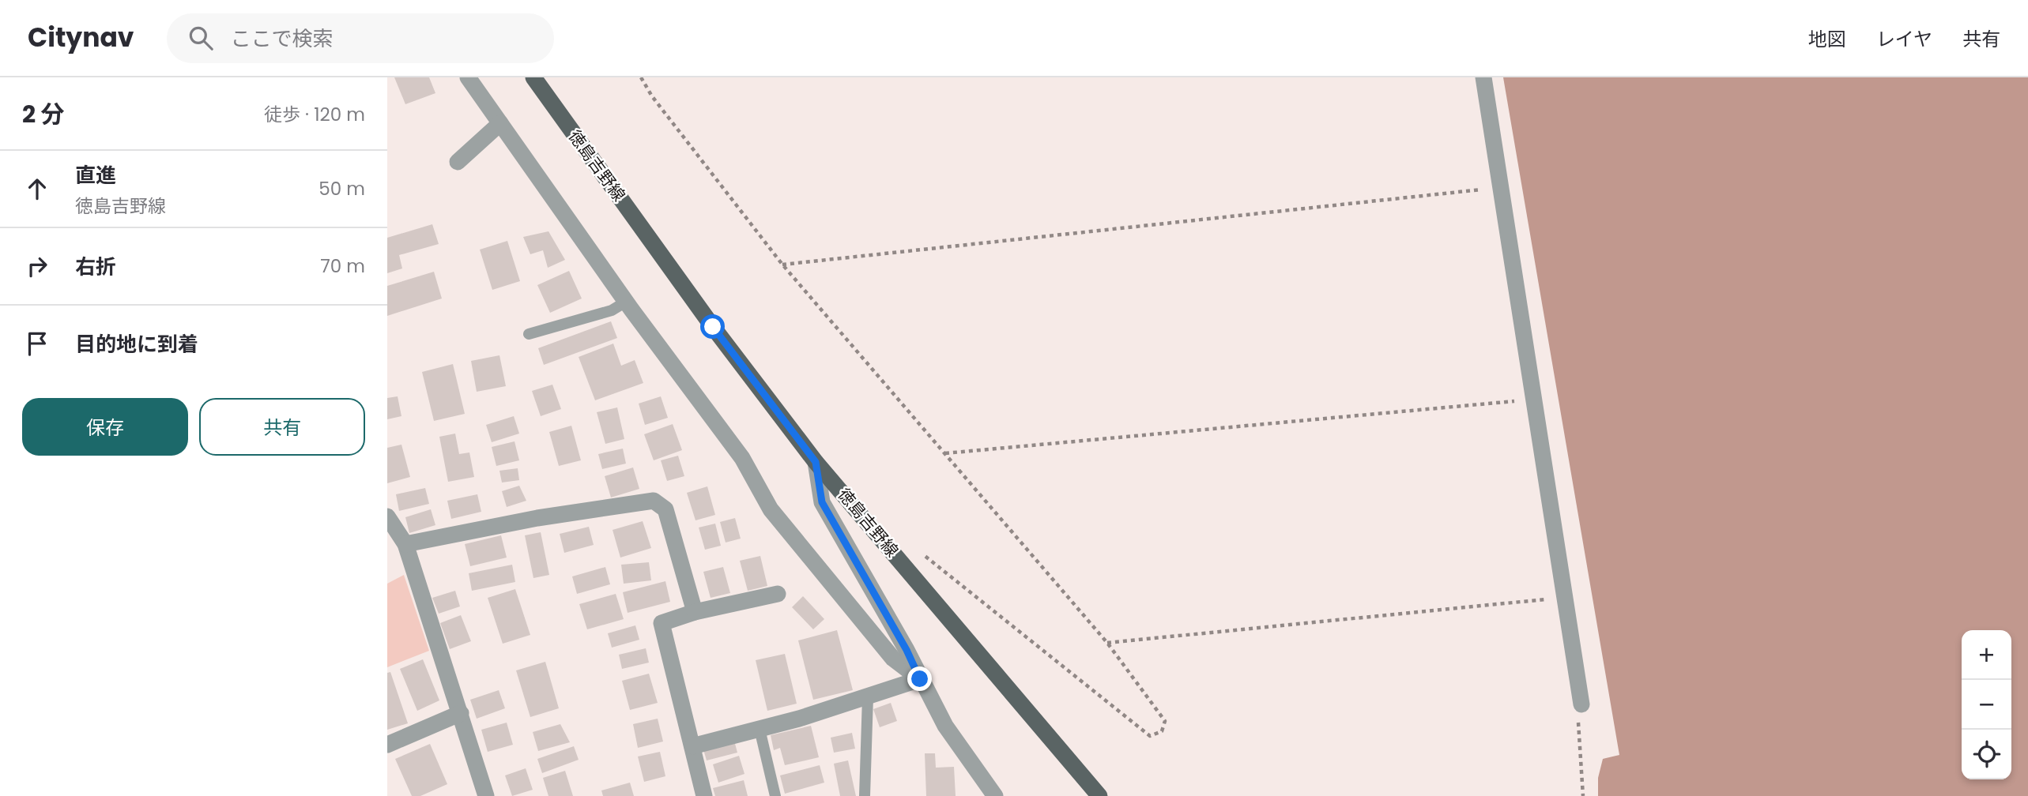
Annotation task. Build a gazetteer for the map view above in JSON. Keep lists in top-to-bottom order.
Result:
{
  "streets": {
    "main road": ["徳島吉野線"]
  },
  "page": {
    "header": "Citynav",
    "search": "ここで検索",
    "nav": ["地図", "レイヤ", "共有"],
    "heading": ["2 分", "徒歩 · 120 m"],
    "list": [
      ["直進", "徳島吉野線", "50 m"],
      ["右折", "70 m"],
      "目的地に到着"
    ],
    "buttons": ["保存", "共有"],
    "map_buttons": ["+", "−"]
  }
}
